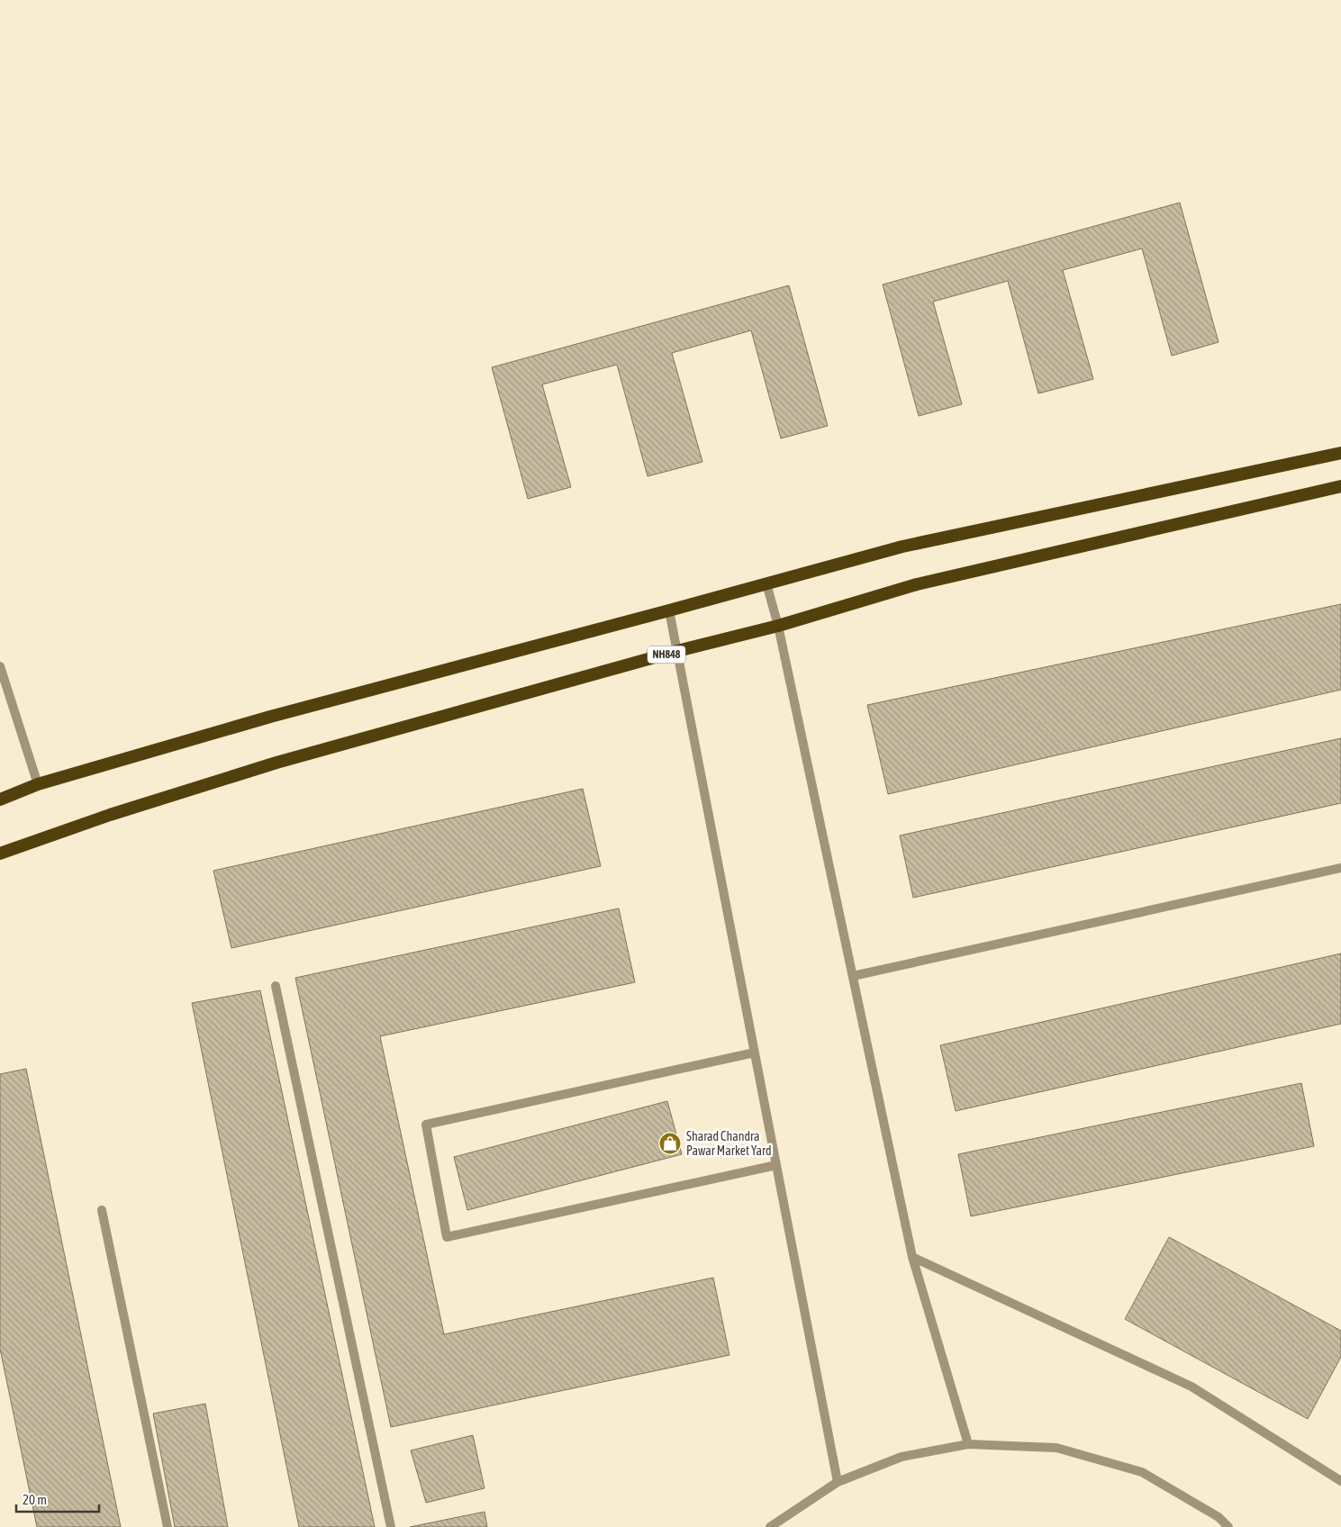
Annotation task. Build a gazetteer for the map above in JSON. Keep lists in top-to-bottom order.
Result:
{
  "streets": {
    "highway": ["NH848"]
  },
  "places": {
    "shop": ["Sharad Chandra Pawar Market Yard"]
  },
  "scale_bar": "20 m"
}
